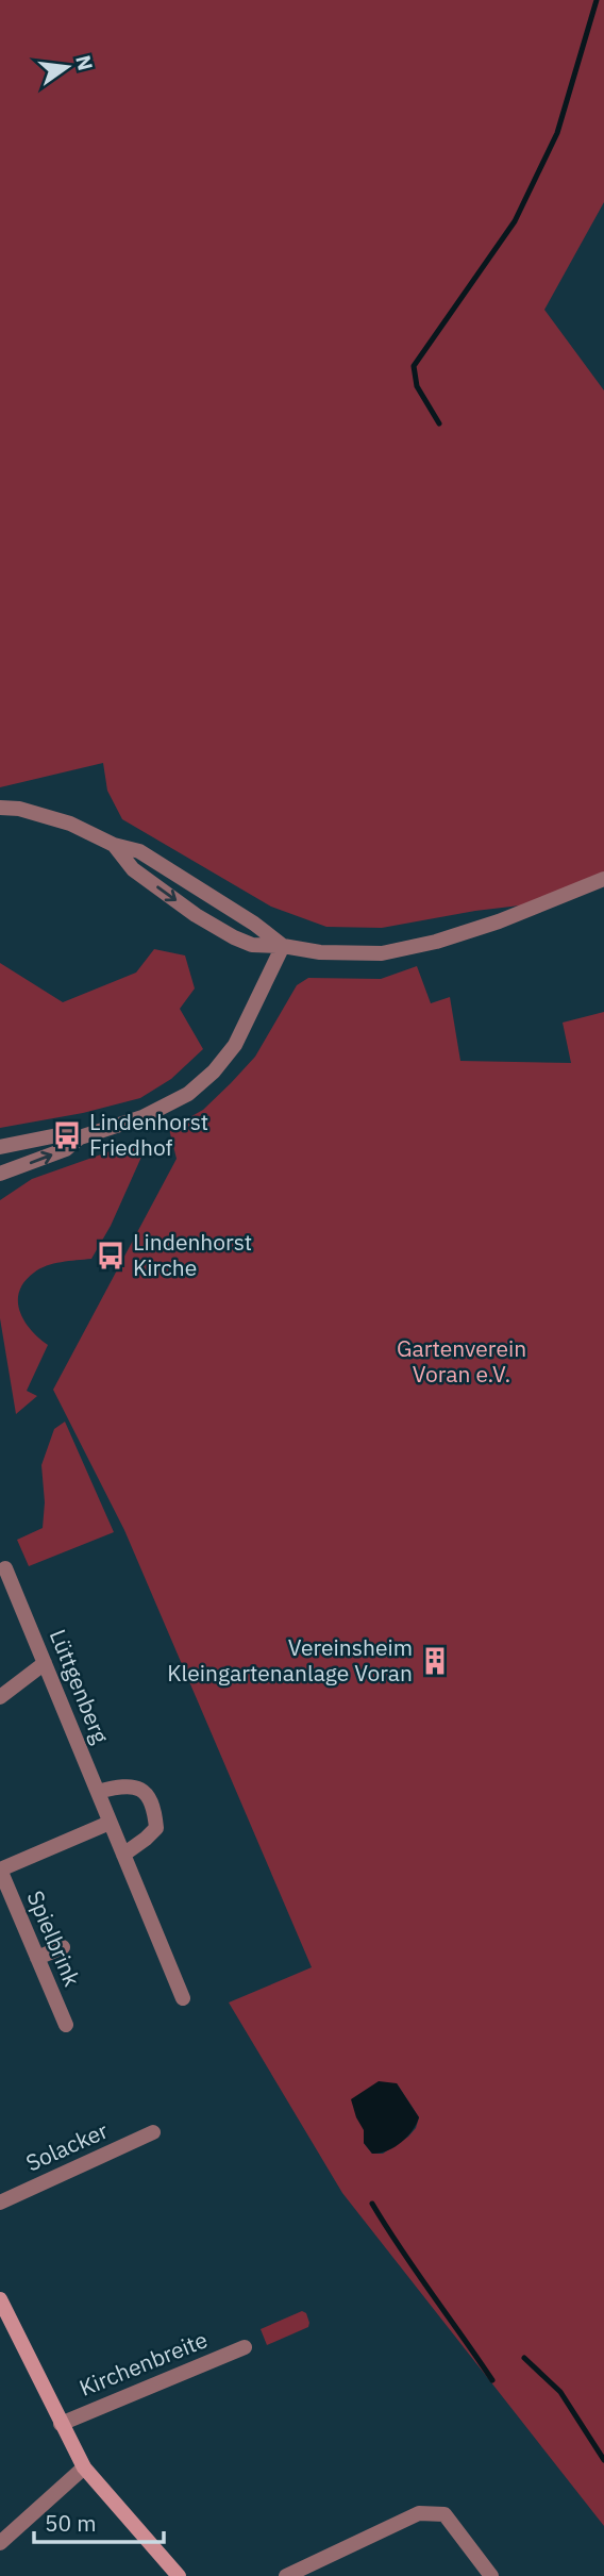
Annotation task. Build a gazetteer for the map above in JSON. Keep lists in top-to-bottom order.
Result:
{
  "streets": {
    "street": [
      "Lüttgenberg",
      "Spielbrink",
      "Solacker",
      "Kirchenbreite"
    ]
  },
  "parks": ["Gartenverein Voran e.V."],
  "places": {
    "bus stop": ["Lindenhorst Friedhof", "Lindenhorst Kirche"],
    "building": ["Vereinsheim Kleingartenanlage Voran"]
  },
  "scale_bar": "50 m",
  "north": "right"
}
